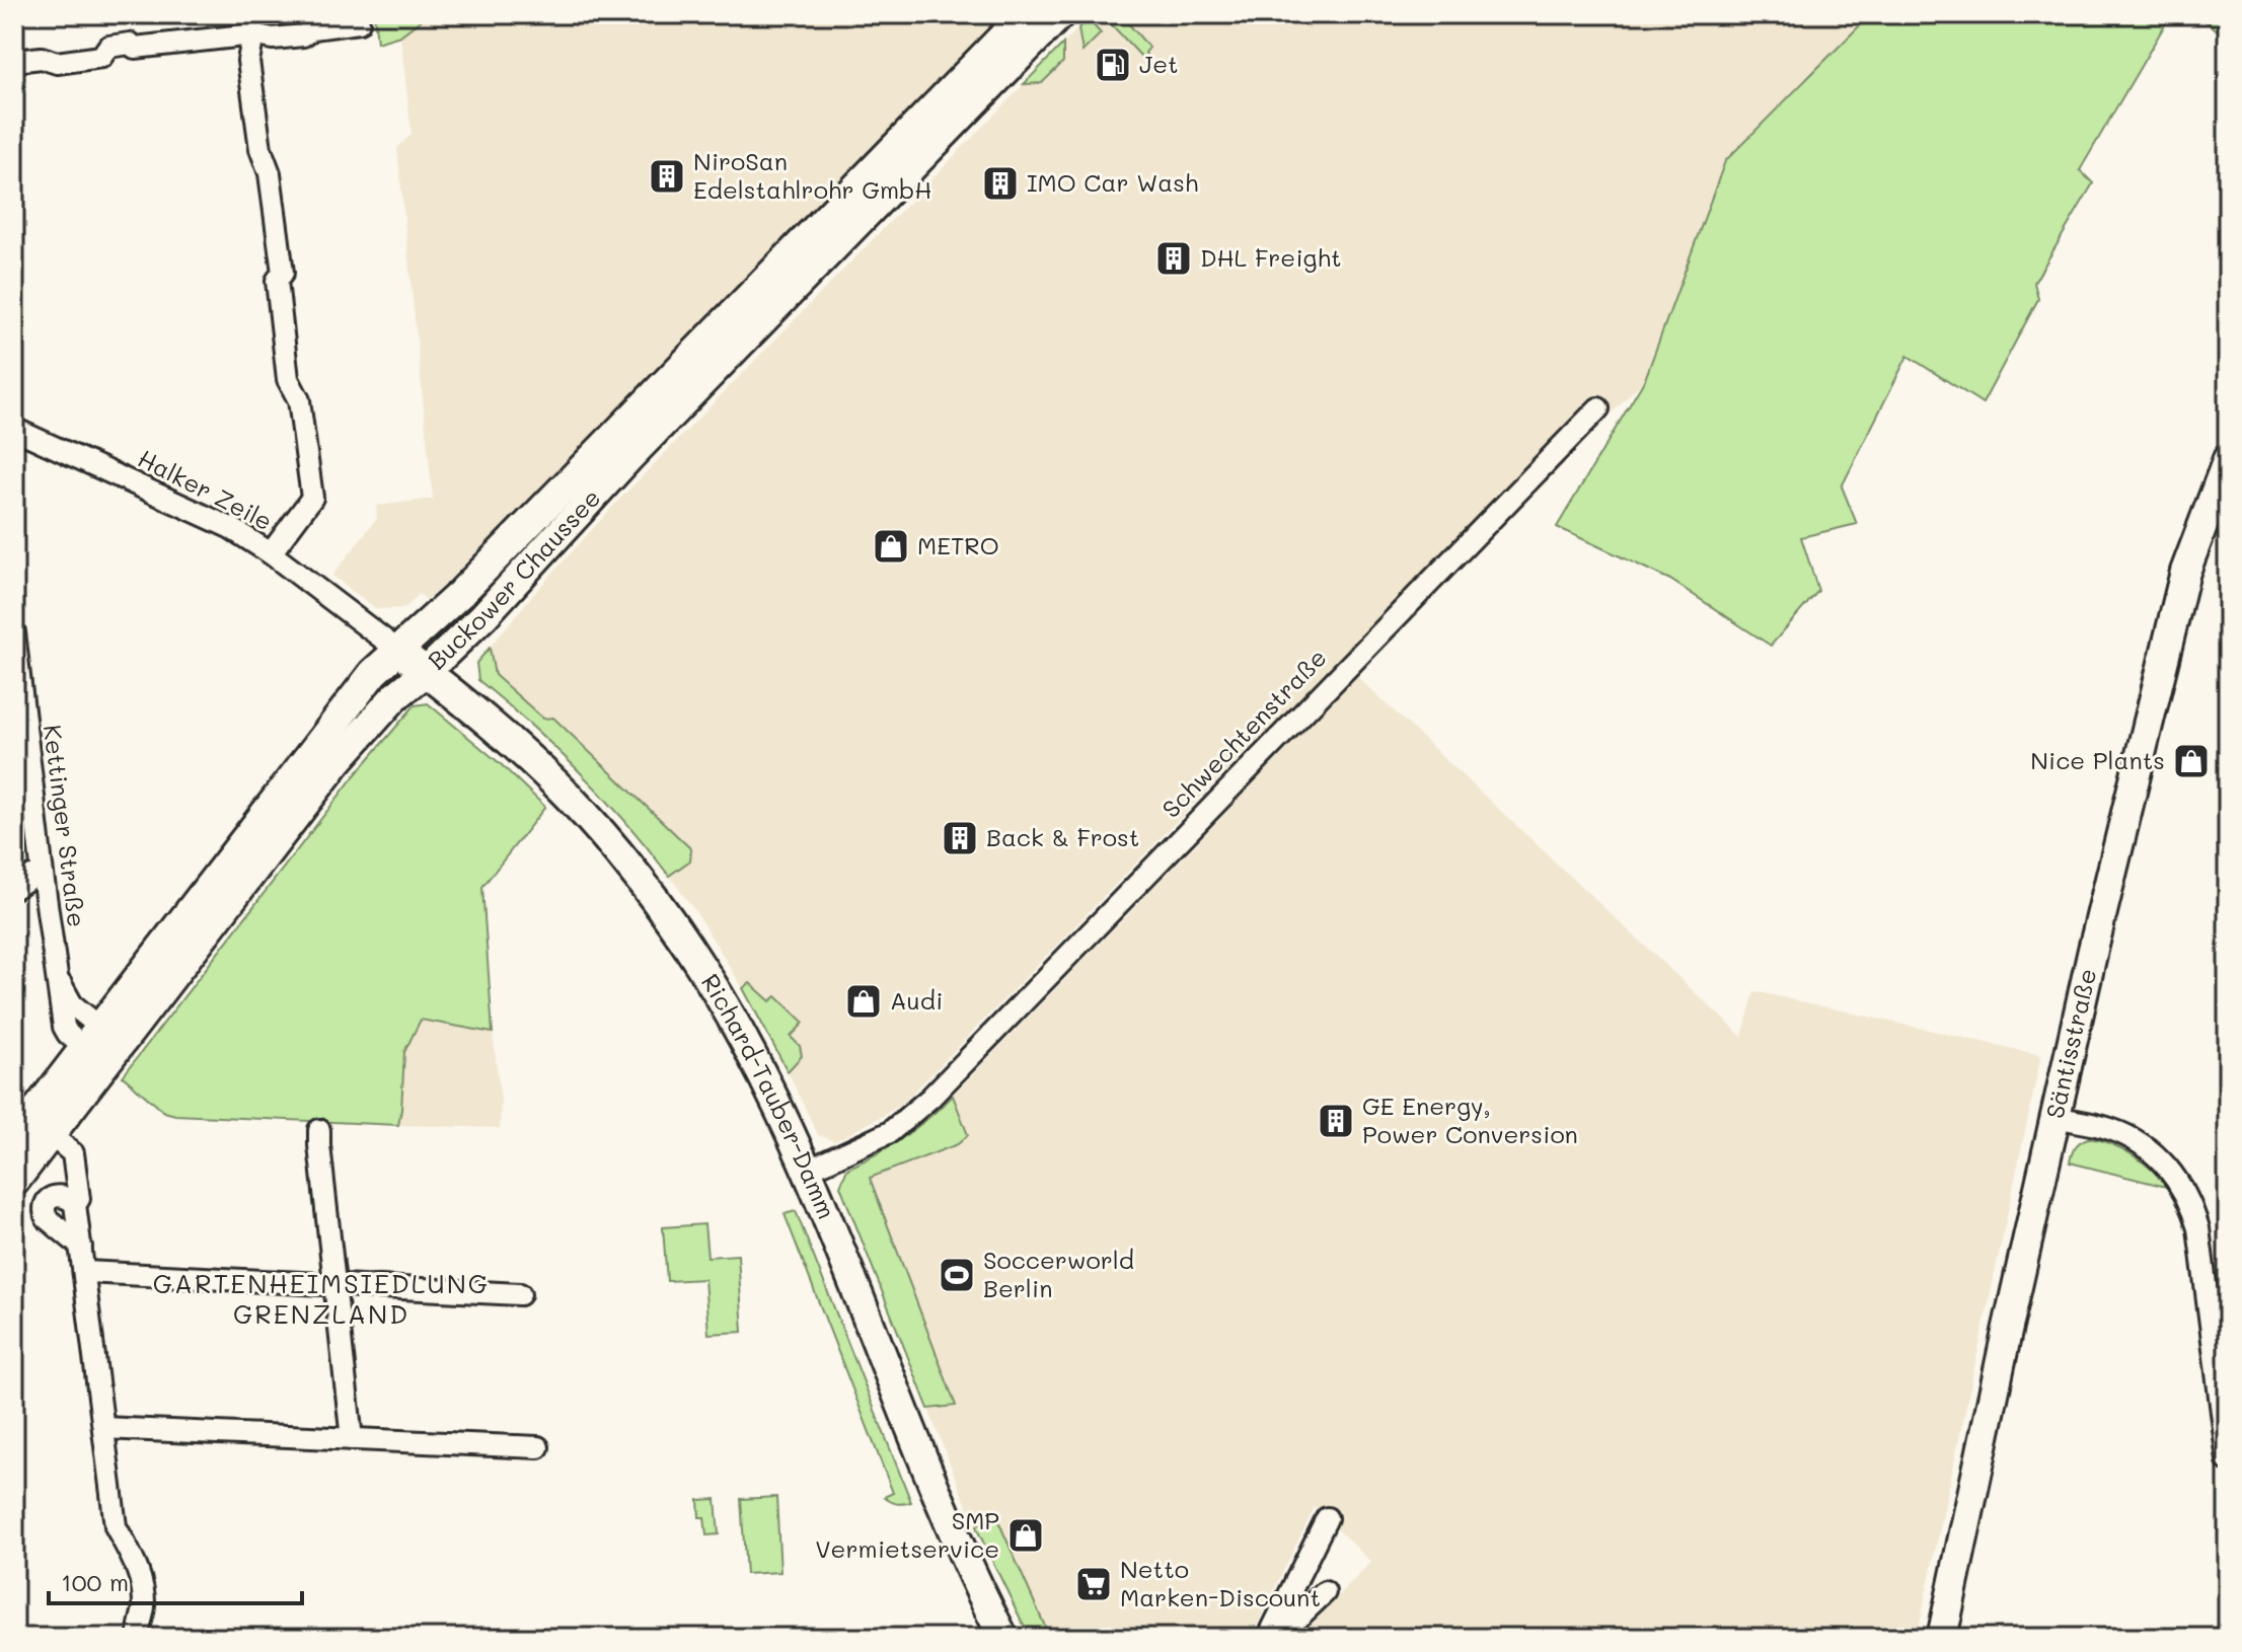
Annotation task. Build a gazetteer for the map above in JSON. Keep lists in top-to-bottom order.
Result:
{
  "streets": {
    "main road": ["Buckower Chaussee", "Säntisstraße", "Richard-Tauber-Damm"],
    "street": ["Halker Zeile", "Schwechtenstraße", "Kettinger Straße"]
  },
  "crossings": [
    ["Halker Zeile", "Buckower Chaussee"],
    ["Halker Zeile", "Richard-Tauber-Damm"],
    ["Buckower Chaussee", "Kettinger Straße"],
    ["Buckower Chaussee", "Richard-Tauber-Damm"],
    ["Schwechtenstraße", "Richard-Tauber-Damm"]
  ],
  "districts": ["GARTENHEIMSIEDLUNG GRENZLAND"],
  "places": {
    "fuel station": ["Jet"],
    "building": [
      "NiroSan Edelstahlrohr GmbH",
      "IMO Car Wash",
      "DHL Freight",
      "Back & Frost",
      "GE Energy, Power Conversion"
    ],
    "shop": [
      "METRO",
      "Nice Plants",
      "Audi",
      "SMP Vermietservice"
    ],
    "sports": ["Soccerworld Berlin"],
    "supermarket": ["Netto Marken-Discount"]
  },
  "scale_bar": "100 m"
}
